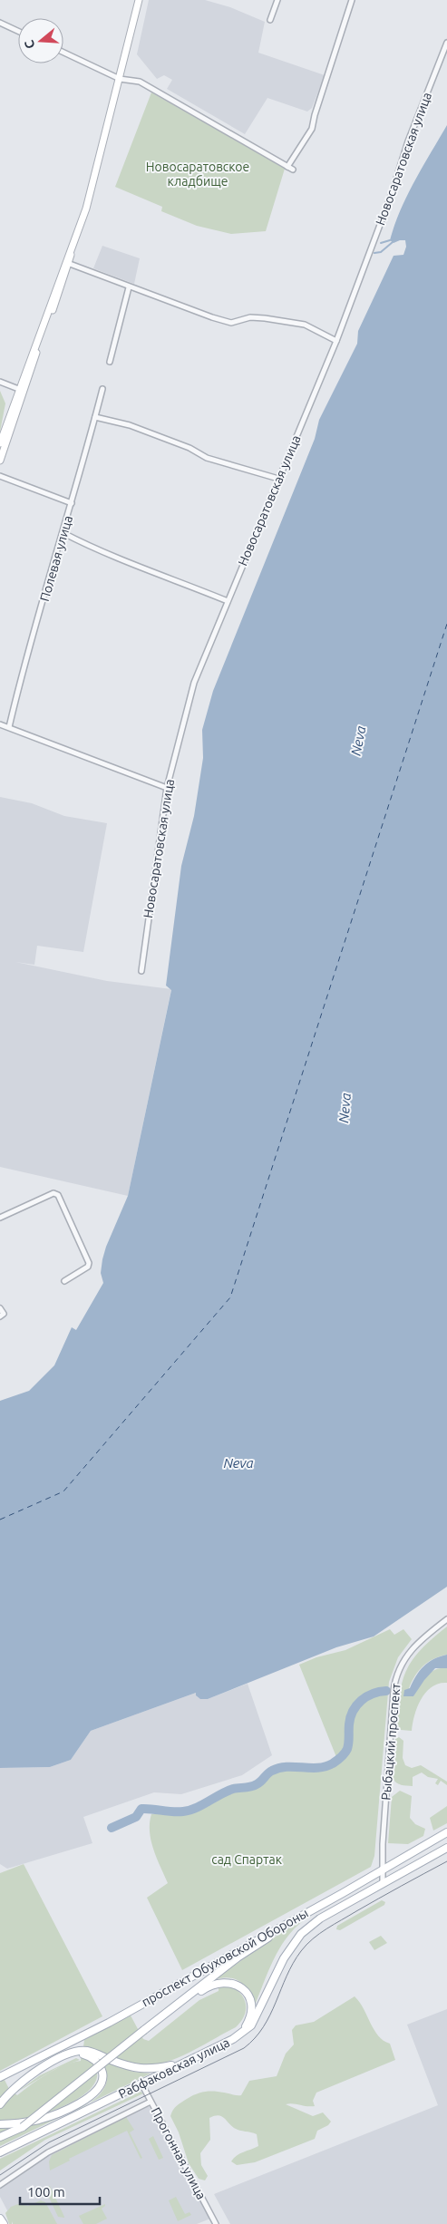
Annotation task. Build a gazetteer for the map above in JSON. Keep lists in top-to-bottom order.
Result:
{
  "streets": {
    "main road": ["проспект Обуховской Обороны", "Рабфаковская улица"],
    "street": [
      "Новосаратовская улица",
      "Полевая улица",
      "Рыбацкий проспект",
      "Прогонная улица"
    ]
  },
  "crossings": [
    ["Рыбацкий проспект", "проспект Обуховской Обороны"],
    ["проспект Обуховской Обороны", "Рабфаковская улица"],
    ["Рабфаковская улица", "Прогонная улица"]
  ],
  "water": ["Neva"],
  "parks": ["Новосаратовское кладбище", "сад Спартак"],
  "scale_bar": "100 m",
  "north": "left"
}
